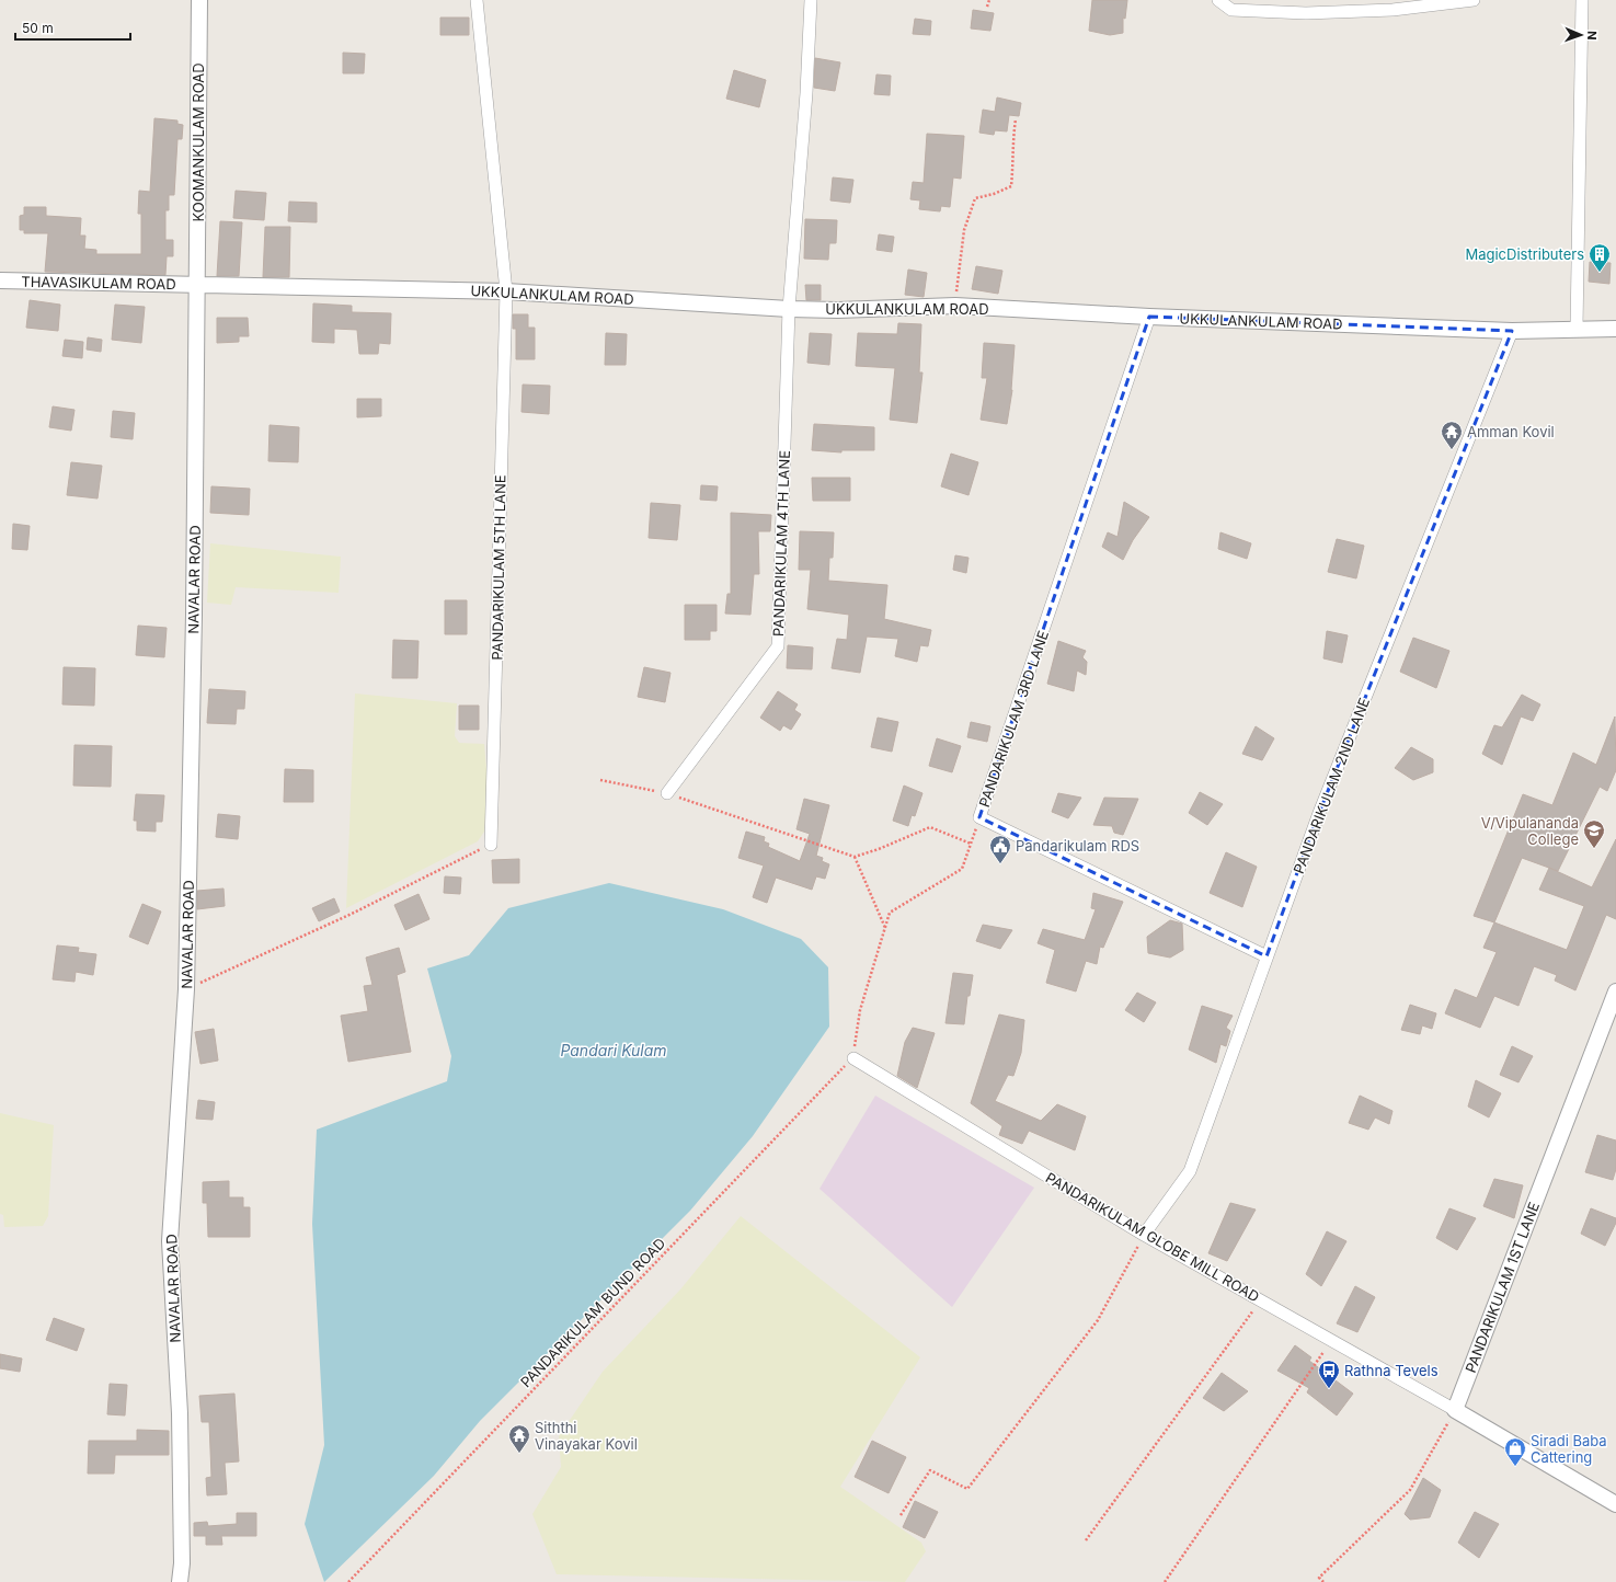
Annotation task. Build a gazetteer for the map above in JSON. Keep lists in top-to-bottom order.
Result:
{
  "streets": {
    "street": [
      "KOOMANKULAM ROAD",
      "THAVASIKULAM ROAD",
      "UKKULANKULAM ROAD",
      "PANDARIKULAM 4TH LANE",
      "PANDARIKULAM 5TH LANE",
      "NAVALAR ROAD",
      "PANDARIKULAM 3RD LANE",
      "PANDARIKULAM 2ND LANE",
      "PANDARIKULAM GLOBE MILL ROAD",
      "PANDARIKULAM 1ST LANE"
    ],
    "path": ["PANDARIKULAM BUND ROAD"]
  },
  "crossings": [
    ["KOOMANKULAM ROAD", "THAVASIKULAM ROAD"],
    ["KOOMANKULAM ROAD", "UKKULANKULAM ROAD"],
    ["KOOMANKULAM ROAD", "NAVALAR ROAD"],
    ["THAVASIKULAM ROAD", "UKKULANKULAM ROAD"],
    ["THAVASIKULAM ROAD", "NAVALAR ROAD"],
    ["UKKULANKULAM ROAD", "PANDARIKULAM 4TH LANE"],
    ["UKKULANKULAM ROAD", "PANDARIKULAM 5TH LANE"],
    ["UKKULANKULAM ROAD", "NAVALAR ROAD"],
    ["UKKULANKULAM ROAD", "PANDARIKULAM 3RD LANE"],
    ["UKKULANKULAM ROAD", "PANDARIKULAM 2ND LANE"],
    ["PANDARIKULAM 3RD LANE", "PANDARIKULAM 2ND LANE"],
    ["PANDARIKULAM 2ND LANE", "PANDARIKULAM GLOBE MILL ROAD"],
    ["PANDARIKULAM GLOBE MILL ROAD", "PANDARIKULAM 1ST LANE"],
    ["PANDARIKULAM GLOBE MILL ROAD", "PANDARIKULAM BUND ROAD"]
  ],
  "water": ["Pandari Kulam"],
  "places": {
    "building": ["MagicDistributers"],
    "temple": ["Amman Kovil", "Siththi Vinayakar Kovil"],
    "school or university": ["V/Vipulananda College"],
    "public building": ["Pandarikulam RDS"],
    "bus stop": ["Rathna Tevels"],
    "shop": ["Siradi Baba Cattering"]
  },
  "scale_bar": "50 m",
  "north": "right"
}
